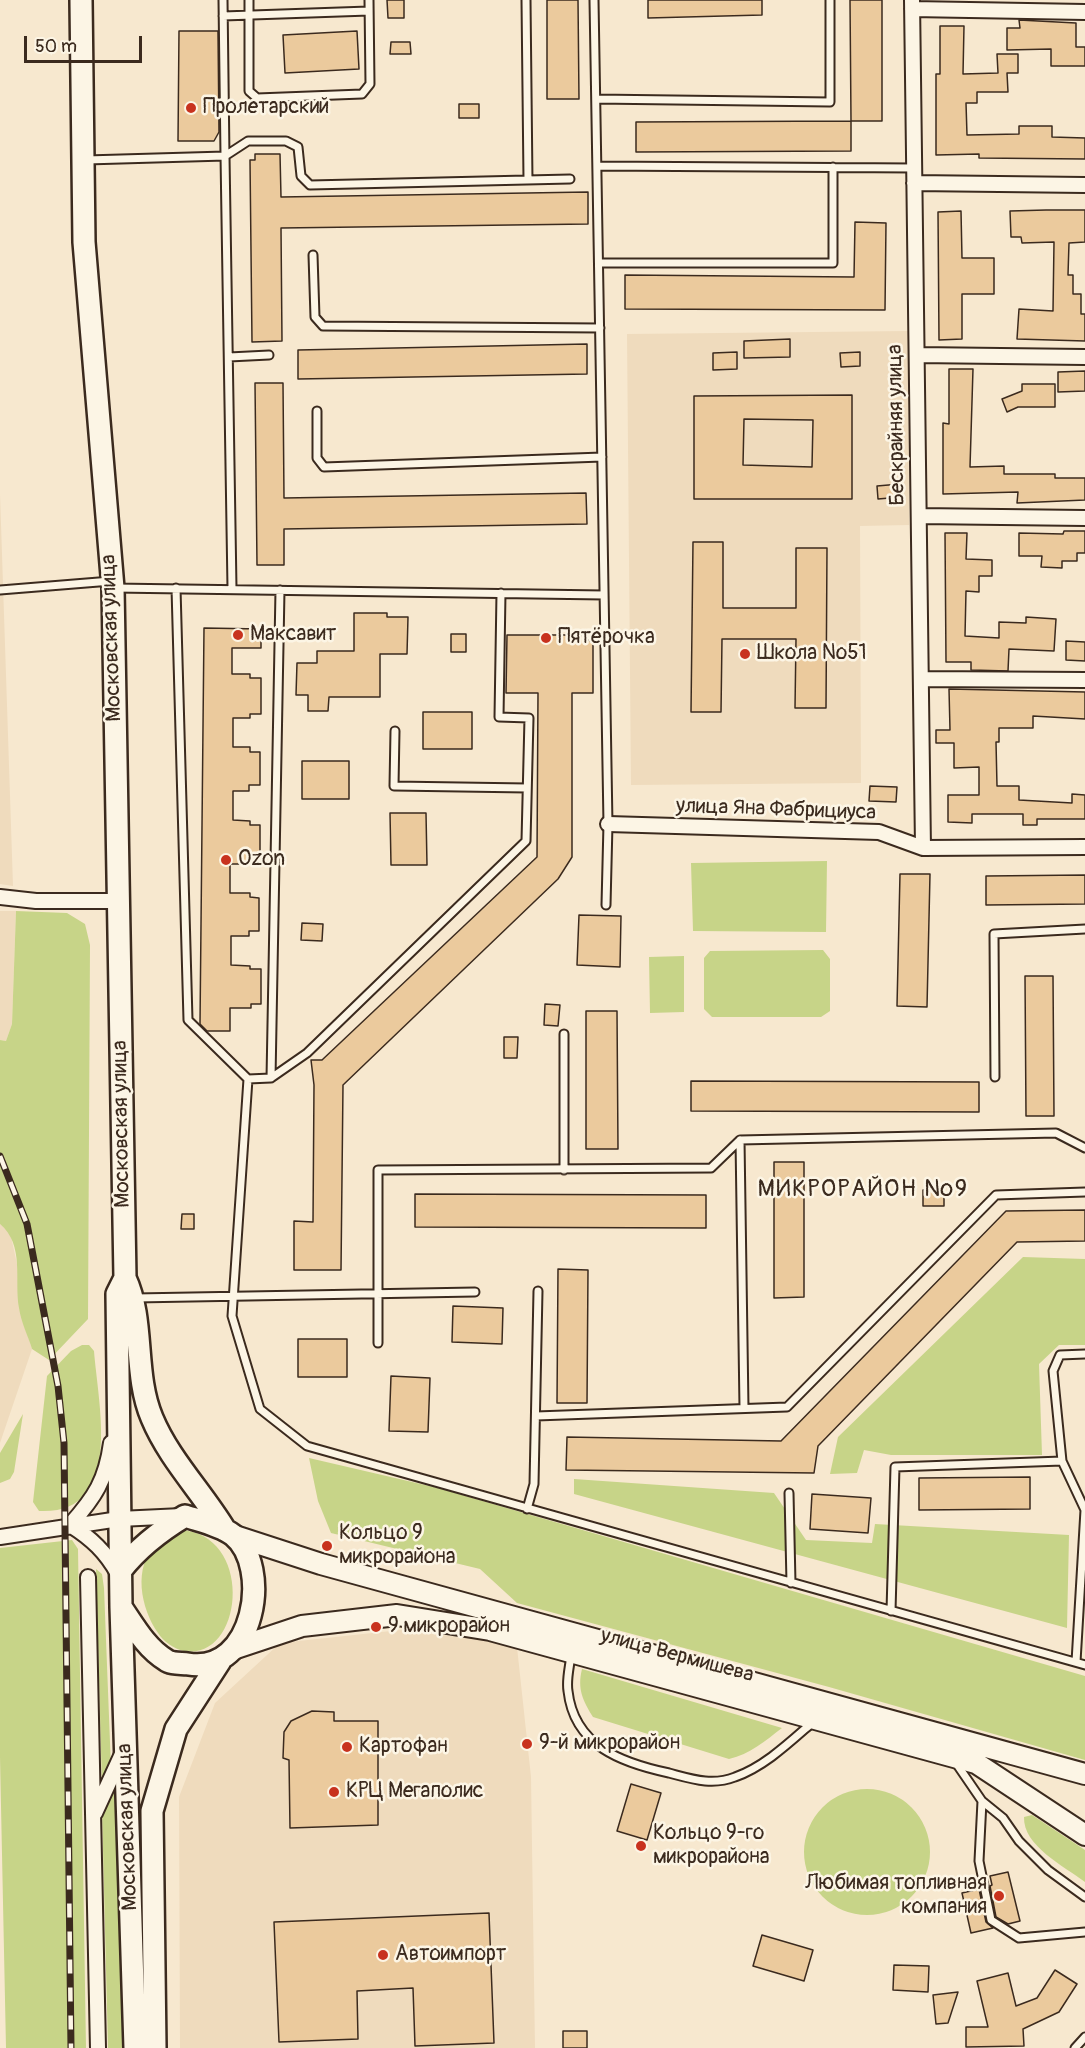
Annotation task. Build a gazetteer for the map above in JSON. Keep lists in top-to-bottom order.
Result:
{
  "streets": {
    "main road": ["Московская улица", "улица Вермишева"],
    "street": ["Бескрайняя улица", "улица Яна Фабрициуса"]
  },
  "crossings": [
    ["Бескрайняя улица", "улица Яна Фабрициуса"],
    ["Московская улица", "улица Вермишева"]
  ],
  "districts": ["МИКРОРАЙОН №9"],
  "places": [
    "Пролетарский",
    "Максавит",
    "Пятёрочка",
    "Школа №51",
    "Ozon",
    "Кольцо 9 микрорайона",
    "9 микрорайон",
    "9-й микрорайон",
    "Картофан",
    "КРЦ Мегаполис",
    "Кольцо 9-го микрорайона",
    "Любимая топливная компания",
    "Автоимпорт"
  ],
  "scale_bar": "50 m"
}
